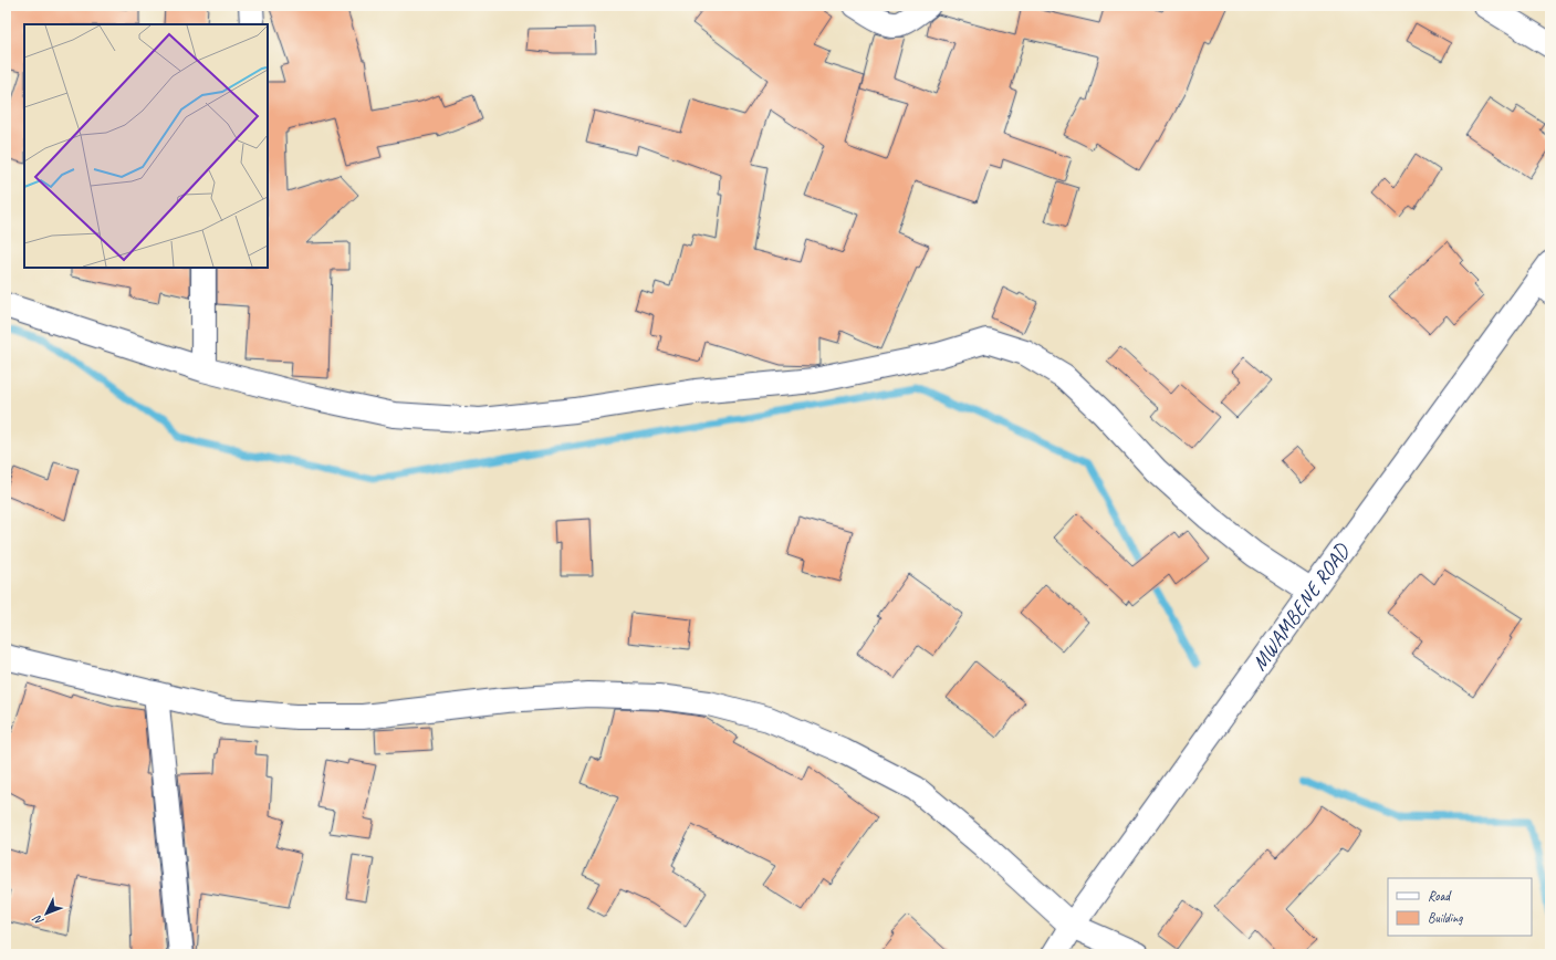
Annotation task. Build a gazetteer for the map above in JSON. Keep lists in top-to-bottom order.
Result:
{
  "streets": {
    "street": ["MWAMBENE ROAD"]
  },
  "legend": ["Road", "Building"],
  "north": "bottom left"
}
